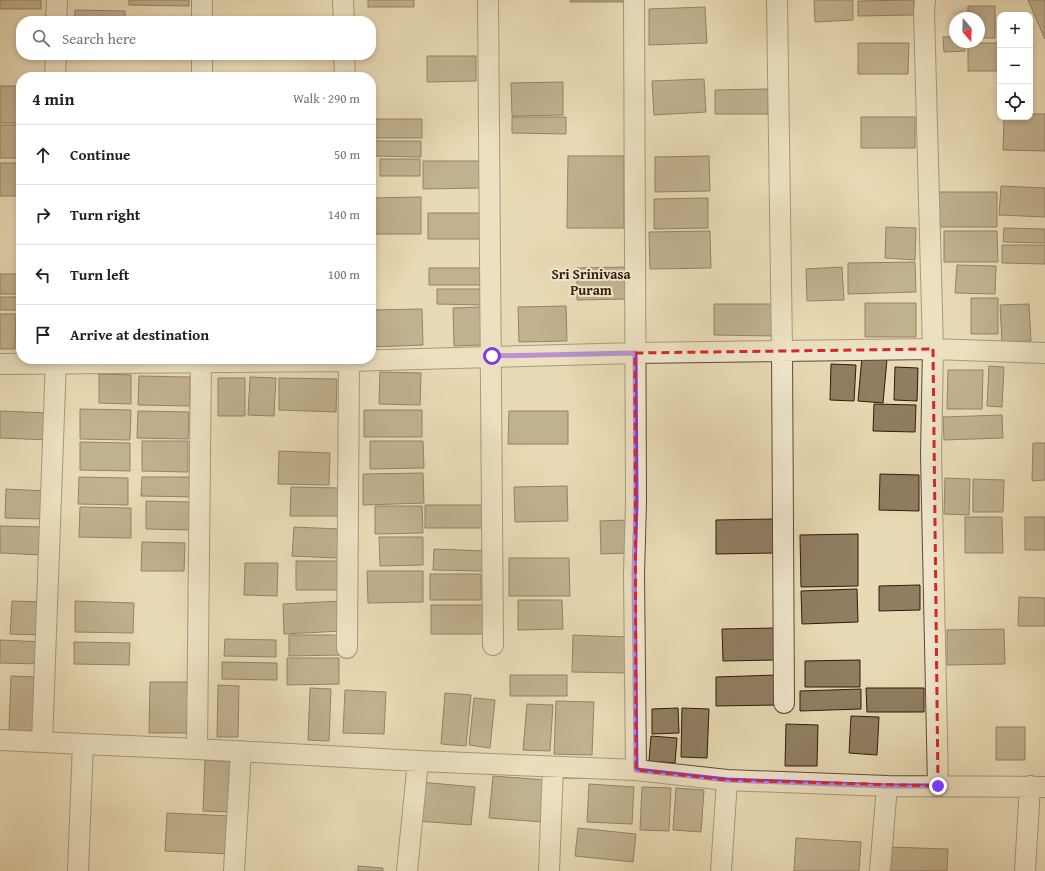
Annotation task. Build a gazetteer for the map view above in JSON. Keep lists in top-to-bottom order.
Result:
{
  "districts": ["Sri Srinivasa Puram"],
  "north": "bottom",
  "page": {
    "map_buttons": ["+", "−"],
    "search": "Search here",
    "heading": ["4 min", "Walk · 290 m"],
    "list": [
      ["Continue", "50 m"],
      ["Turn right", "140 m"],
      ["Turn left", "100 m"],
      "Arrive at destination"
    ]
  }
}
